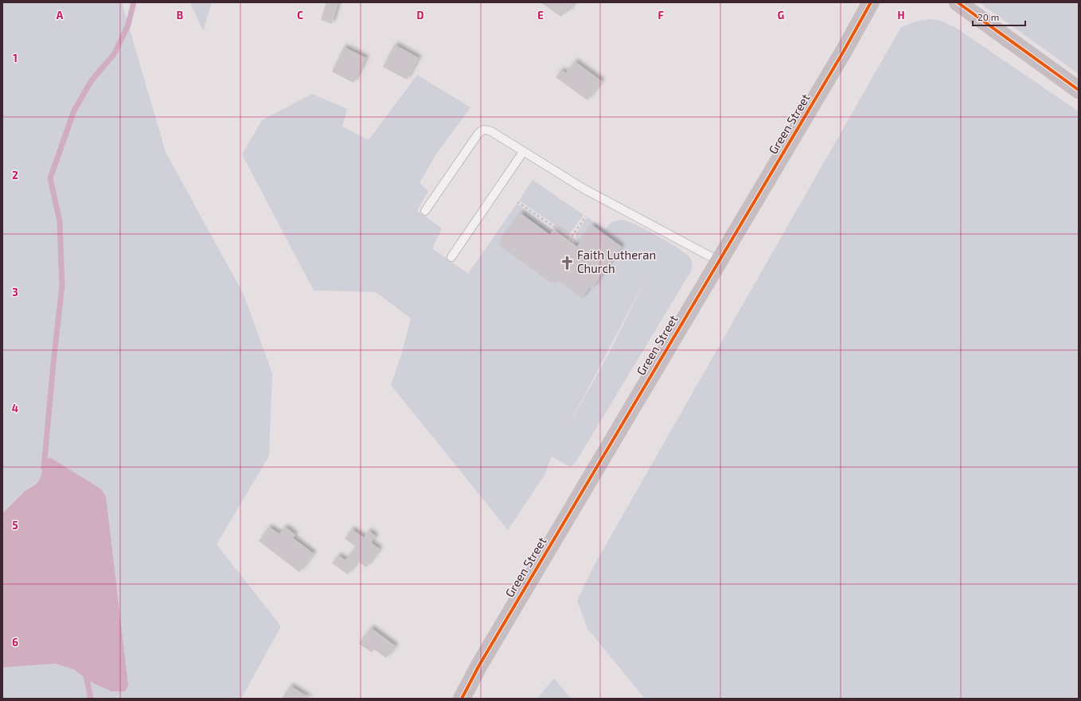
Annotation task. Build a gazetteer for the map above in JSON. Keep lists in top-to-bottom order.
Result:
{
  "streets": {
    "street": ["Green Street"]
  },
  "places": {
    "church": ["Faith Lutheran Church"]
  },
  "scale_bar": "20 m",
  "grid": {
    "columns": [
      "A",
      "B",
      "C",
      "D",
      "E",
      "F",
      "G",
      "H"
    ],
    "rows": [
      "1",
      "2",
      "3",
      "4",
      "5",
      "6"
    ]
  }
}
